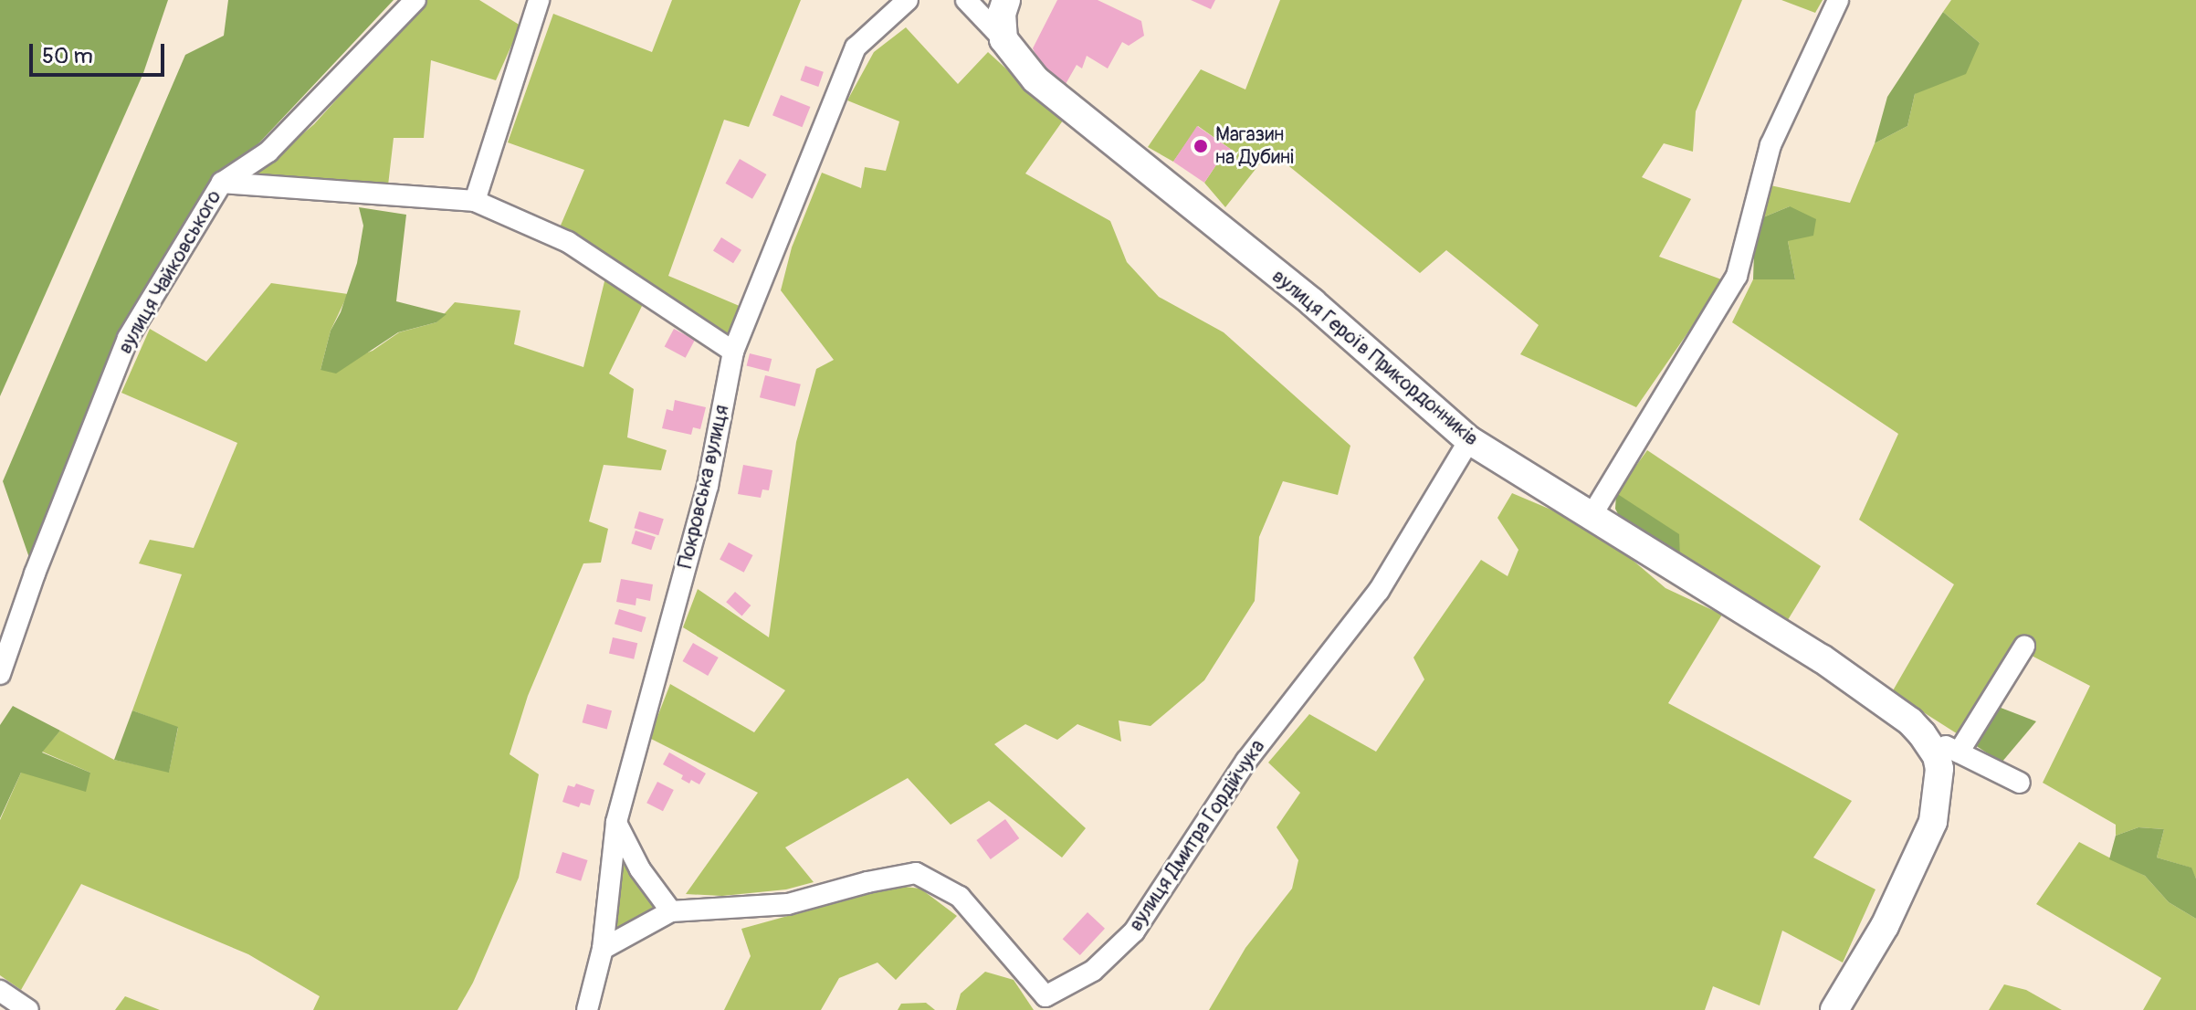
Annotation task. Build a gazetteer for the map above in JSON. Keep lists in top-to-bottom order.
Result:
{
  "streets": {
    "street": [
      "вулиця Чайковського",
      "вулиця Героїв Прикордонників",
      "Покровська вулиця",
      "вулиця Дмитра Гордійчука"
    ]
  },
  "crossings": [
    ["вулиця Чайковського", "Покровська вулиця"],
    ["вулиця Героїв Прикордонників", "вулиця Дмитра Гордійчука"],
    ["Покровська вулиця", "вулиця Дмитра Гордійчука"]
  ],
  "places": ["Магазин на Дубині"],
  "scale_bar": "50 m"
}
